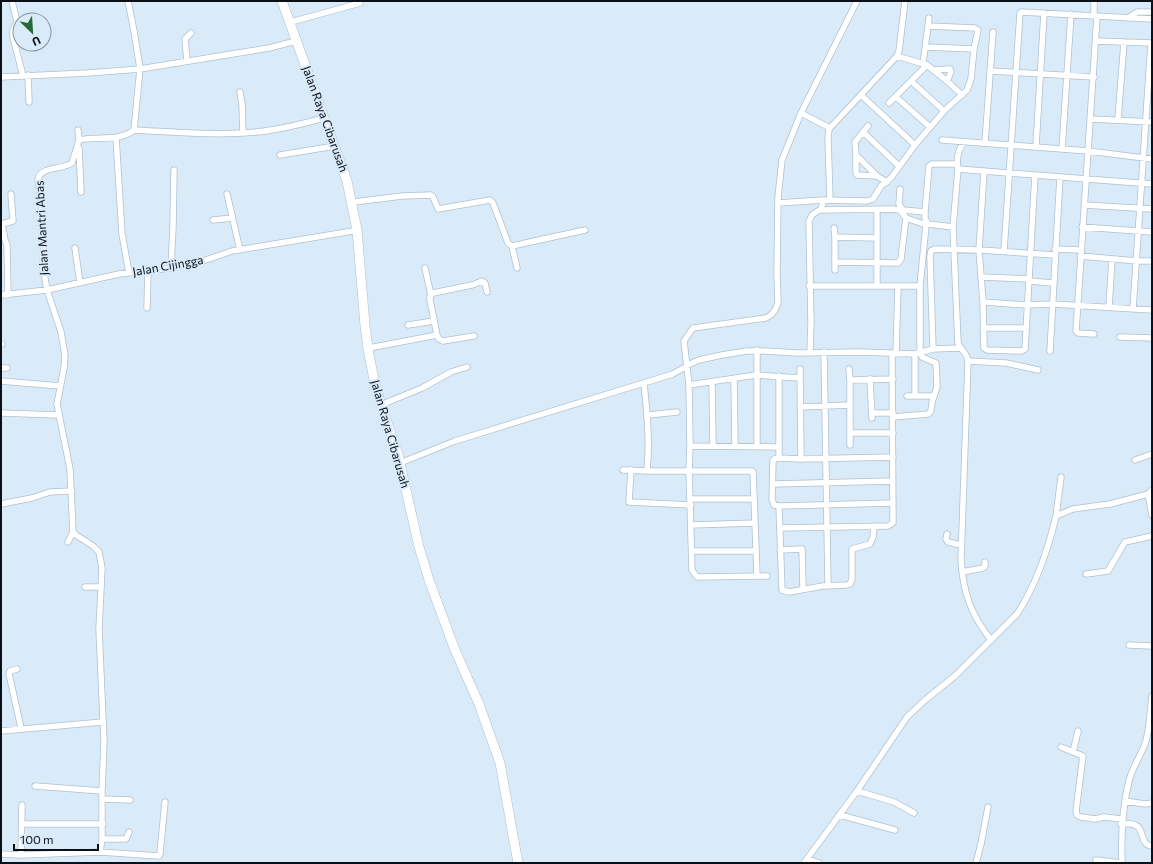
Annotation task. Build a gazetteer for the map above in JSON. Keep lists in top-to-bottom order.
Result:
{
  "streets": {
    "main road": ["Jalan Raya Cibarusah"],
    "street": ["Jalan Mantri Abas", "Jalan Cijingga"]
  },
  "crossings": [
    ["Jalan Raya Cibarusah", "Jalan Cijingga"],
    ["Jalan Mantri Abas", "Jalan Cijingga"]
  ],
  "scale_bar": "100 m",
  "north": "bottom right"
}
